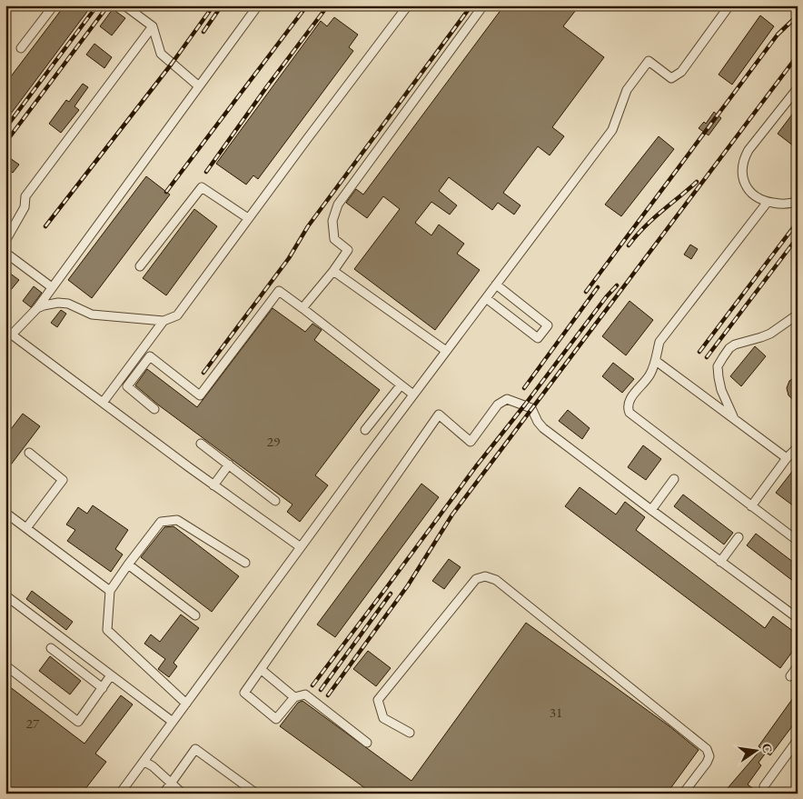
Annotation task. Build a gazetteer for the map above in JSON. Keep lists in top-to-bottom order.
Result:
{
  "house_numbers": ["29", "31", "27"],
  "north": "right"
}
